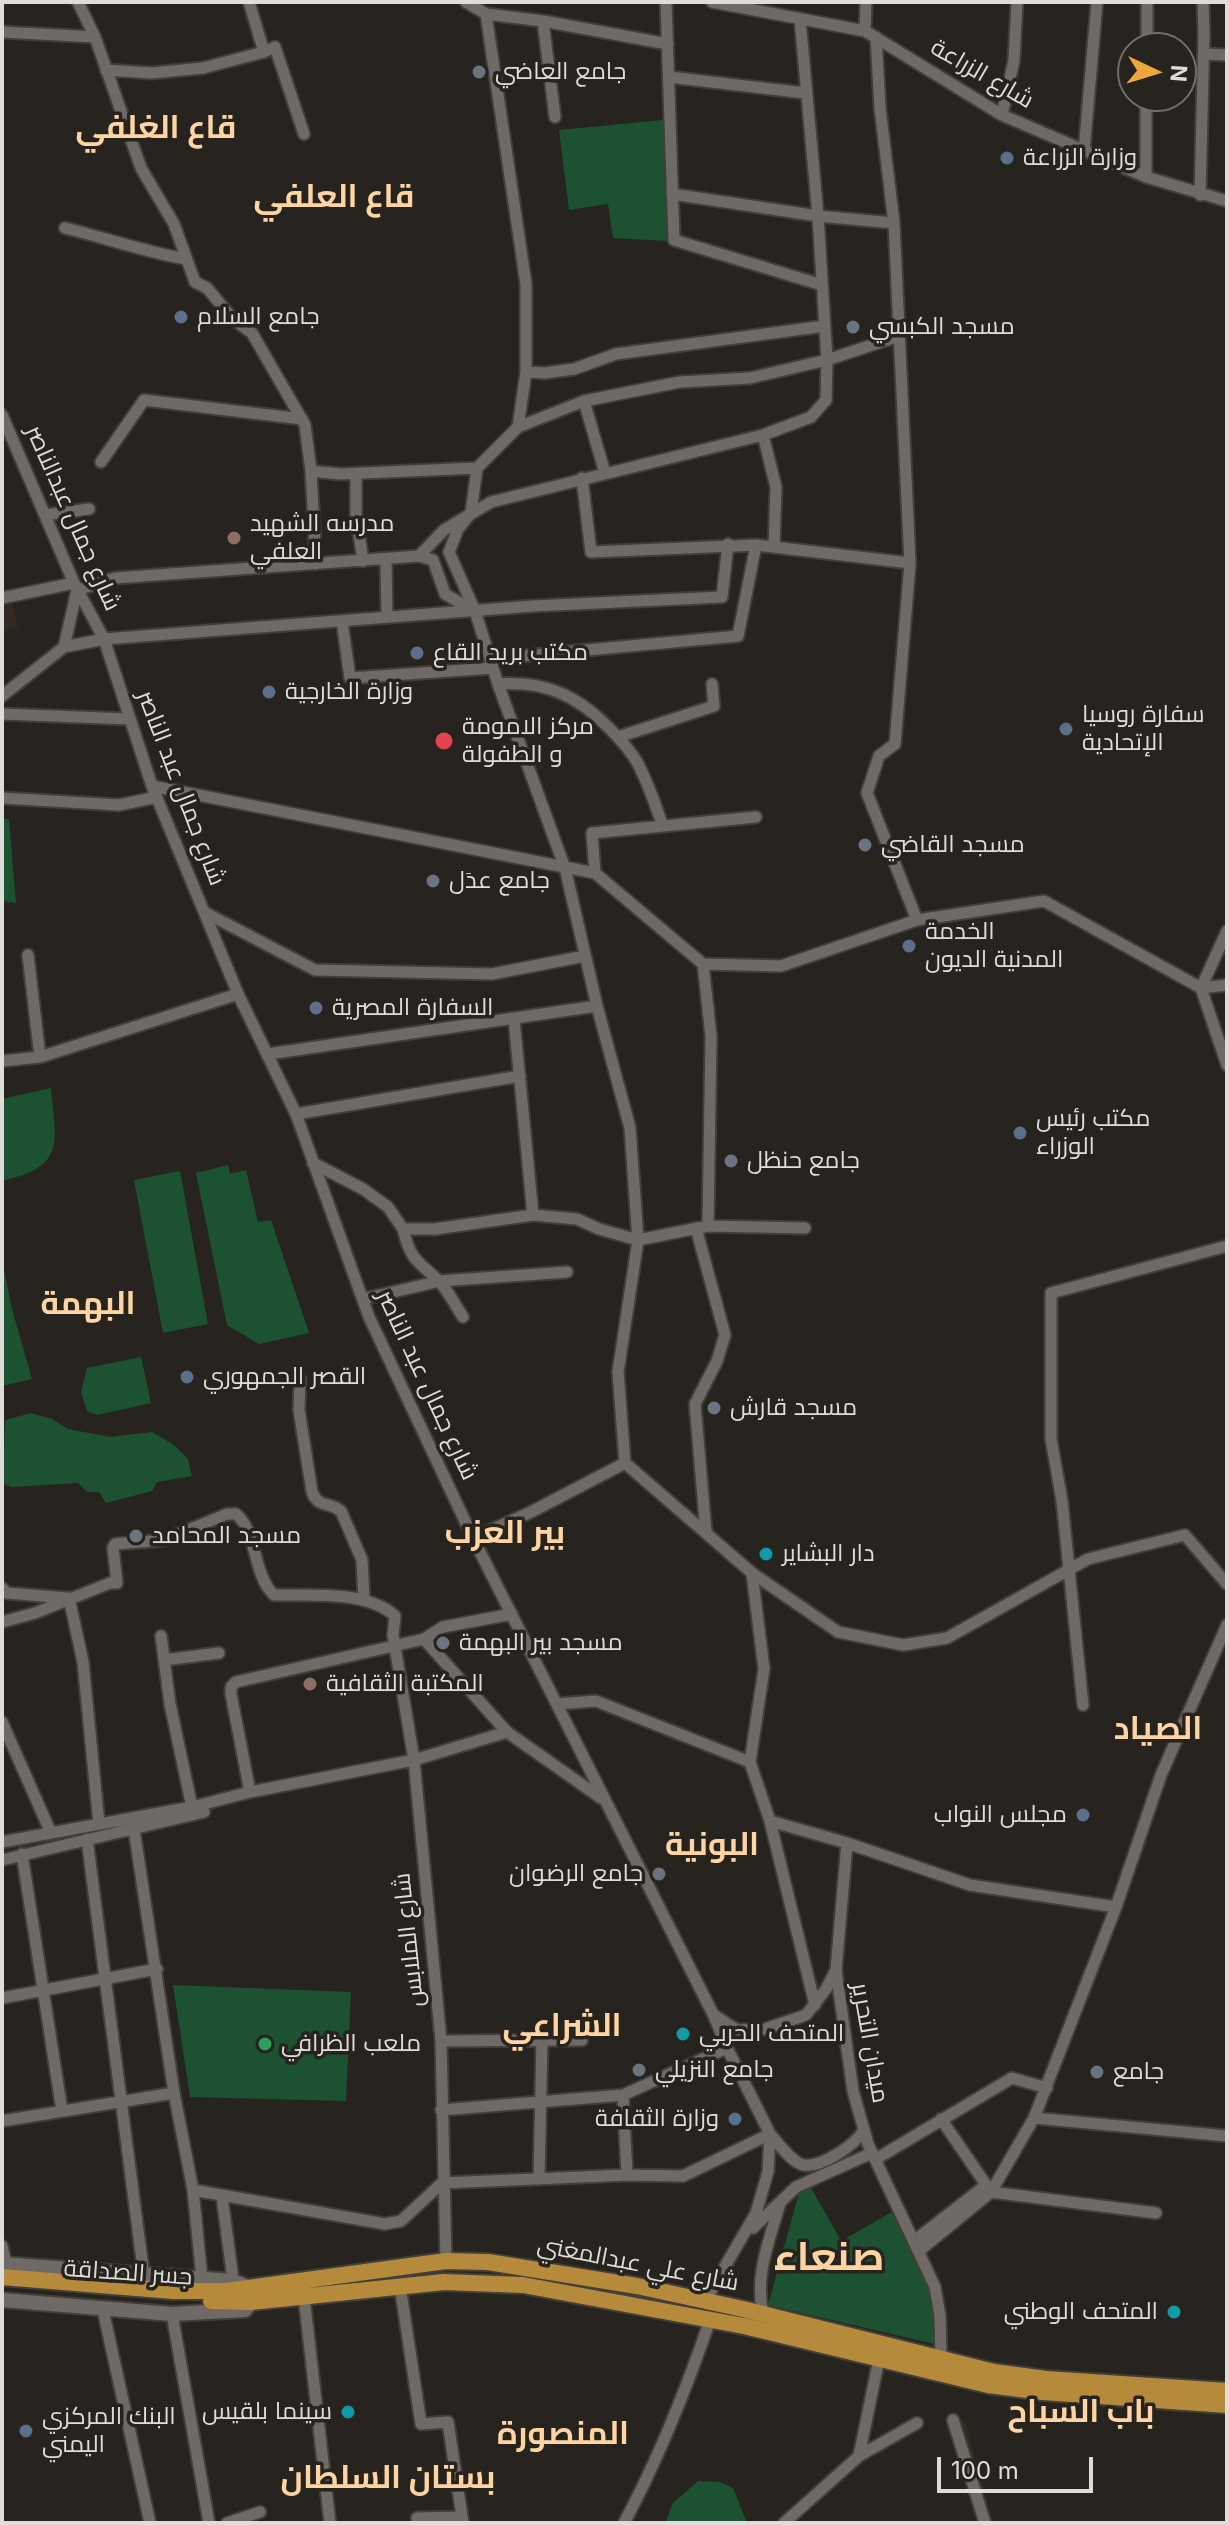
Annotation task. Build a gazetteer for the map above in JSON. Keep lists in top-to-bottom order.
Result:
{
  "streets": {
    "main road": ["شارع علي عبدالمغني", "جسر الصداقة"],
    "street": [
      "شارع الزراعة",
      "شارع جمال عبدالناصر",
      "شارع جمال عبد الناصر",
      "شارع الملابس",
      "ميدان التحرير"
    ]
  },
  "crossings": [
    ["شارع جمال عبدالناصر", "شارع جمال عبد الناصر"],
    ["شارع الملابس", "شارع علي عبدالمغني"],
    ["ميدان التحرير", "شارع علي عبدالمغني"],
    ["شارع علي عبدالمغني", "جسر الصداقة"]
  ],
  "districts": [
    "قاع الغلفي",
    "قاع العلفي",
    "البهمة",
    "بير العزب",
    "الصياد",
    "البونية",
    "الشراعي",
    "صنعاء",
    "باب السباح",
    "المنصورة",
    "بستان السلطان"
  ],
  "places": [
    "جامع العاضي",
    "وزارة الزراعة",
    "جامع السلام",
    "مسجد الكبسي",
    "مدرسه الشهيد العلفي",
    "مكتب بريد القاع",
    "وزارة الخارجية",
    "سفارة روسيا الإتحادية",
    "مركز الامومة و الطفولة",
    "مسجد القاضي",
    "جامع عدَل",
    "الخدمة المدنية الديون",
    "السفارة المصرية",
    "مكتب رئيس الوزراء",
    "جامع حنظل",
    "القصر الجمهوري",
    "مسجد قارش",
    "مسجد المحامد",
    "دار البشاير",
    "مسجد بير البهمة",
    "المكتبة الثقافية",
    "مجلس النواب",
    "جامع الرضوان",
    "المتحف الحربي",
    "ملعب الظرافي",
    "جامع النزيلي",
    "جامع",
    "وزارة الثقافة",
    "المتحف الوطني",
    "سينما بلقيس",
    "البنك المركزي اليمني"
  ],
  "scale_bar": "100 m",
  "north": "right"
}
